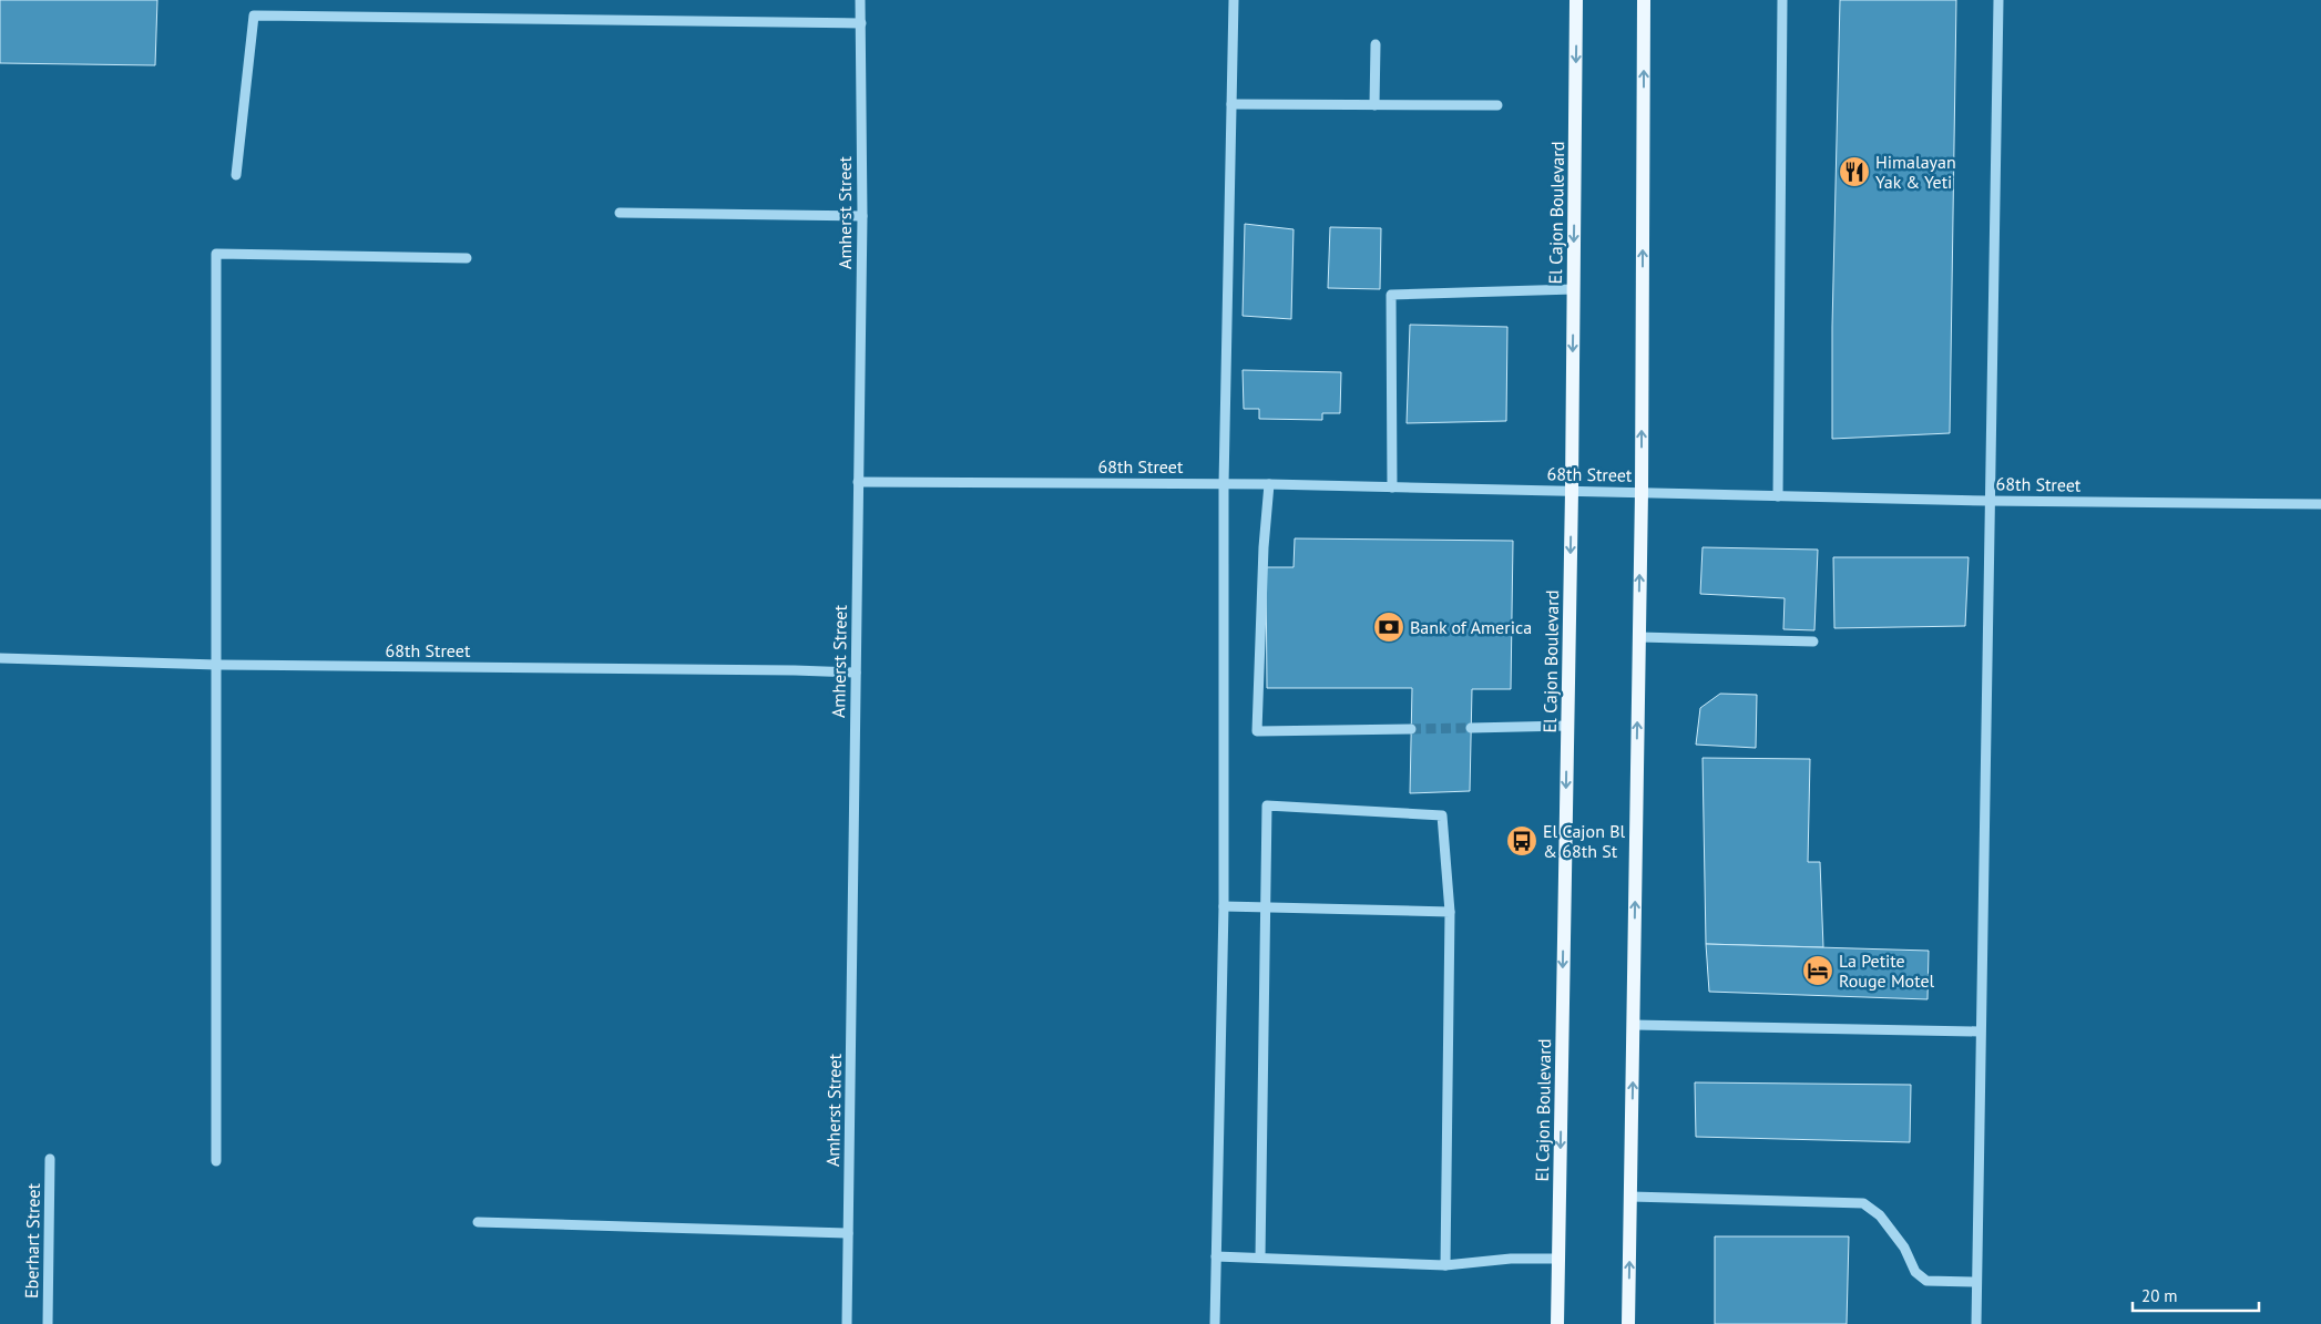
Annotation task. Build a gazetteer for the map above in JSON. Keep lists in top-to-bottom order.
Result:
{
  "streets": {
    "main road": ["El Cajon Boulevard"],
    "street": ["Amherst Street", "68th Street", "Eberhart Street"]
  },
  "crossings": [
    ["Amherst Street", "68th Street"],
    ["El Cajon Boulevard", "68th Street"]
  ],
  "places": {
    "restaurant": ["Himalayan Yak & Yeti"],
    "bank": ["Bank of America"],
    "bus stop": ["El Cajon Bl & 68th St"],
    "hotel": ["La Petite Rouge Motel"]
  },
  "scale_bar": "20 m"
}
